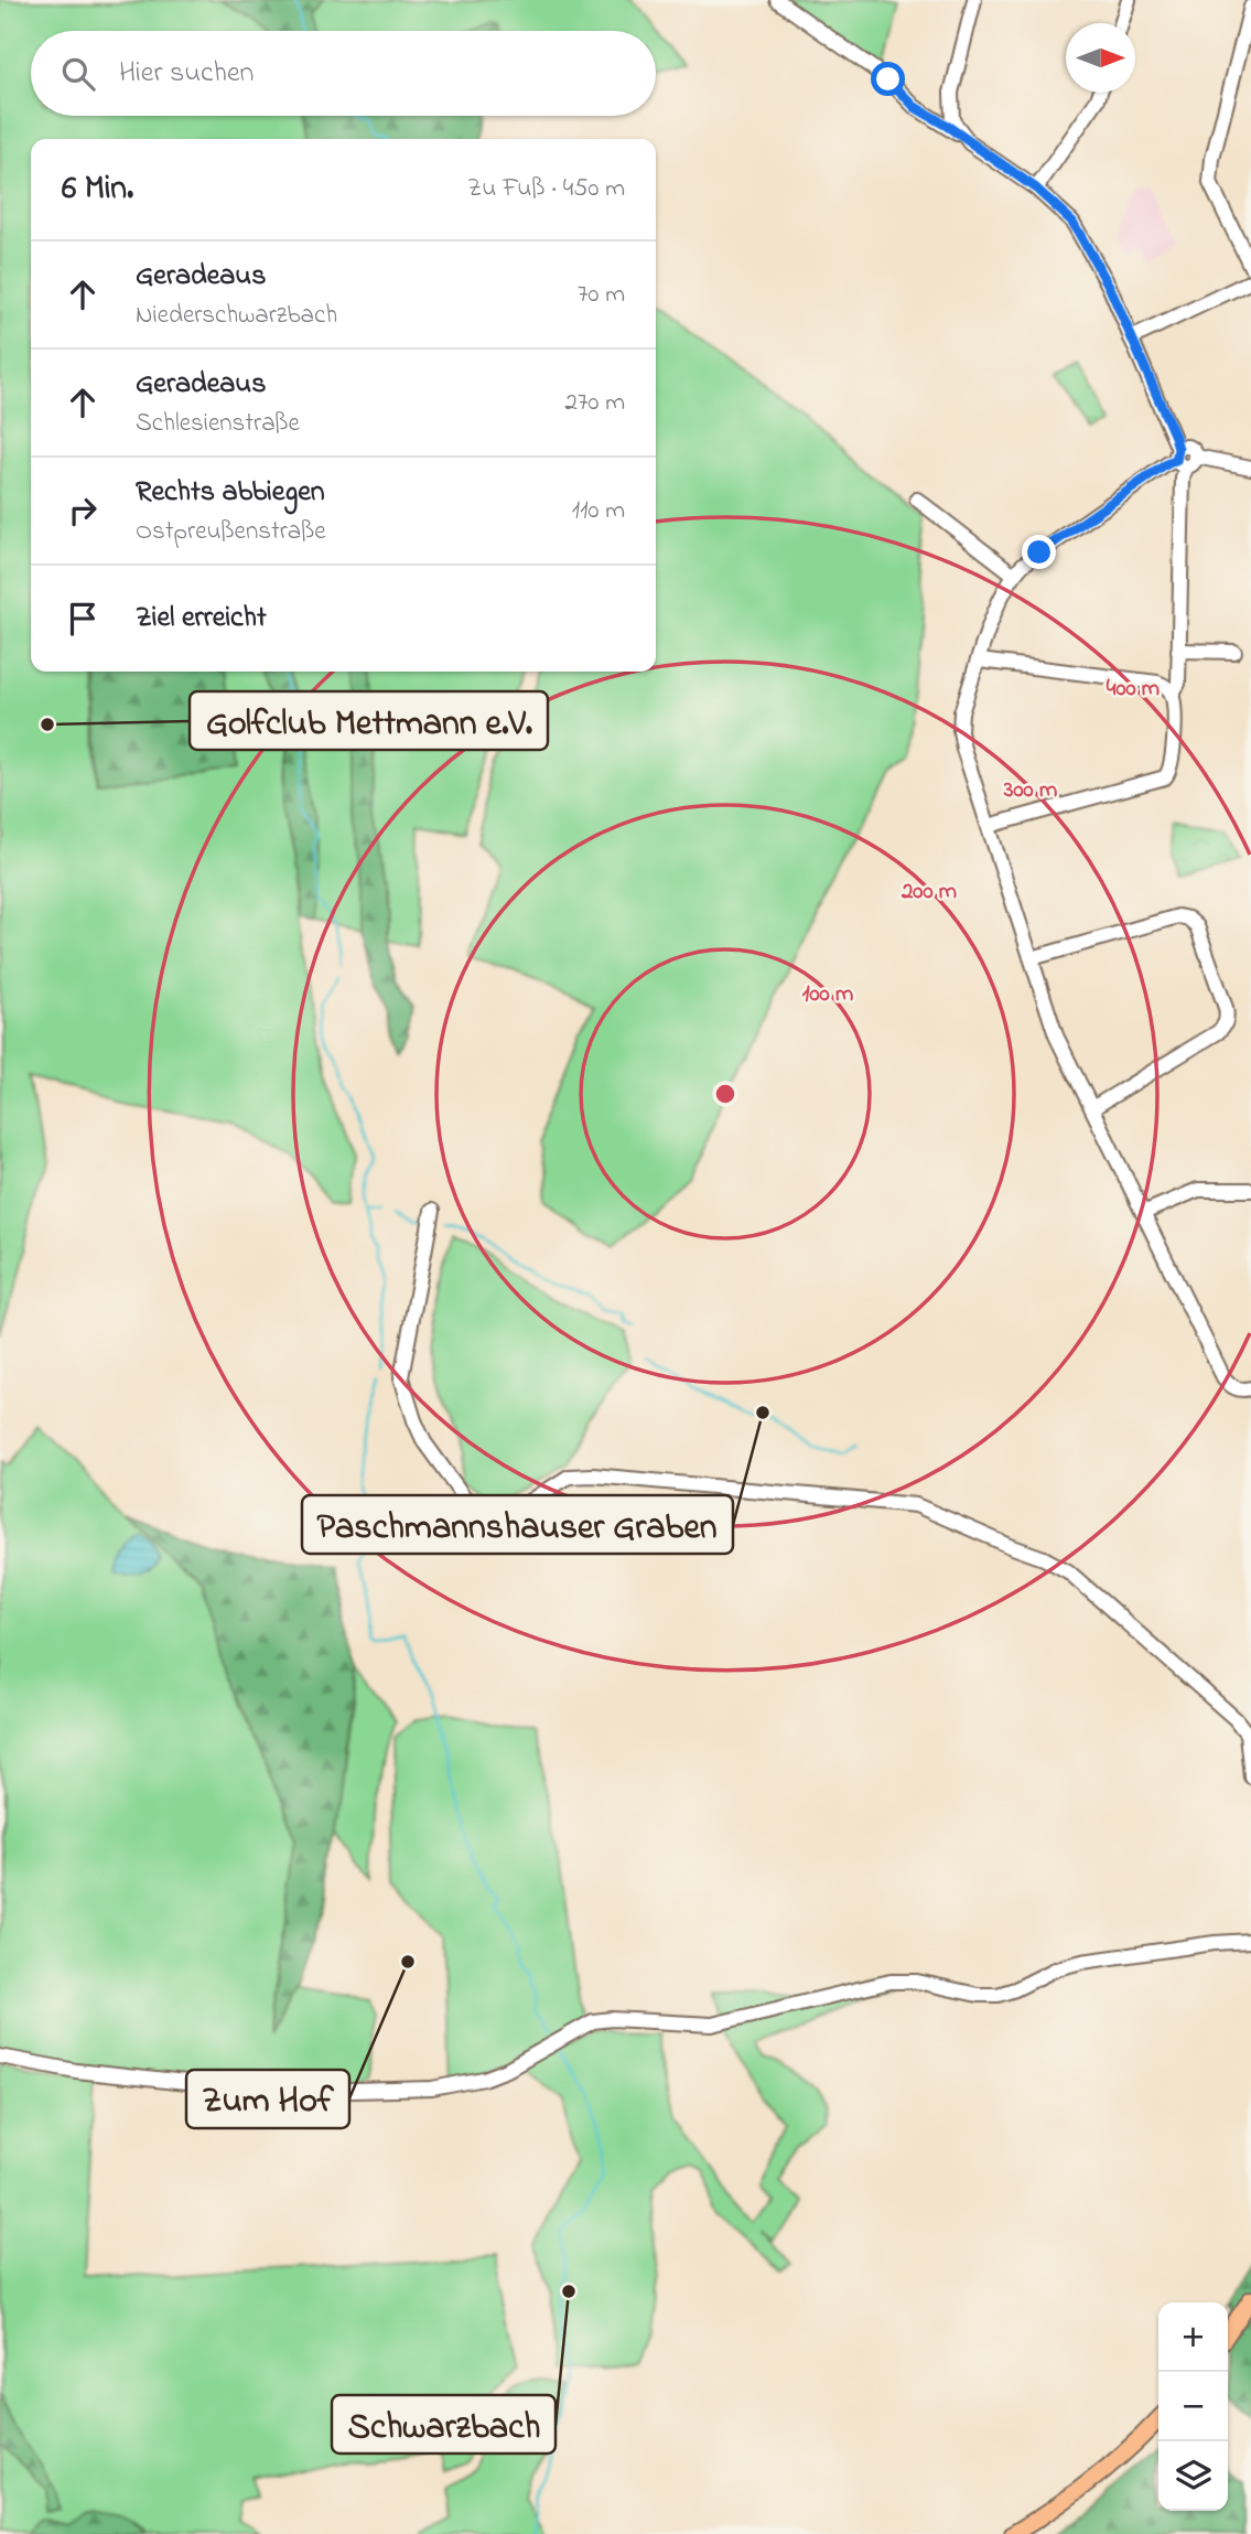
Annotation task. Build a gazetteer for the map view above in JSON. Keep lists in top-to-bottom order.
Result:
{
  "places": [
    "Golfclub Mettmann e.V.",
    "Paschmannshauser Graben",
    "Zum Hof",
    "Schwarzbach"
  ],
  "north": "right",
  "page": {
    "search": "Hier suchen",
    "heading": ["6 Min.", "Zu Fuß · 450 m"],
    "list": [
      ["Geradeaus", "Niederschwarzbach", "70 m"],
      ["Geradeaus", "Schlesienstraße", "270 m"],
      ["Rechts abbiegen", "Ostpreußenstraße", "110 m"],
      "Ziel erreicht"
    ],
    "map_buttons": ["+", "−"]
  },
  "rings": [
    "400 m",
    "300 m",
    "200 m",
    "100 m"
  ]
}
